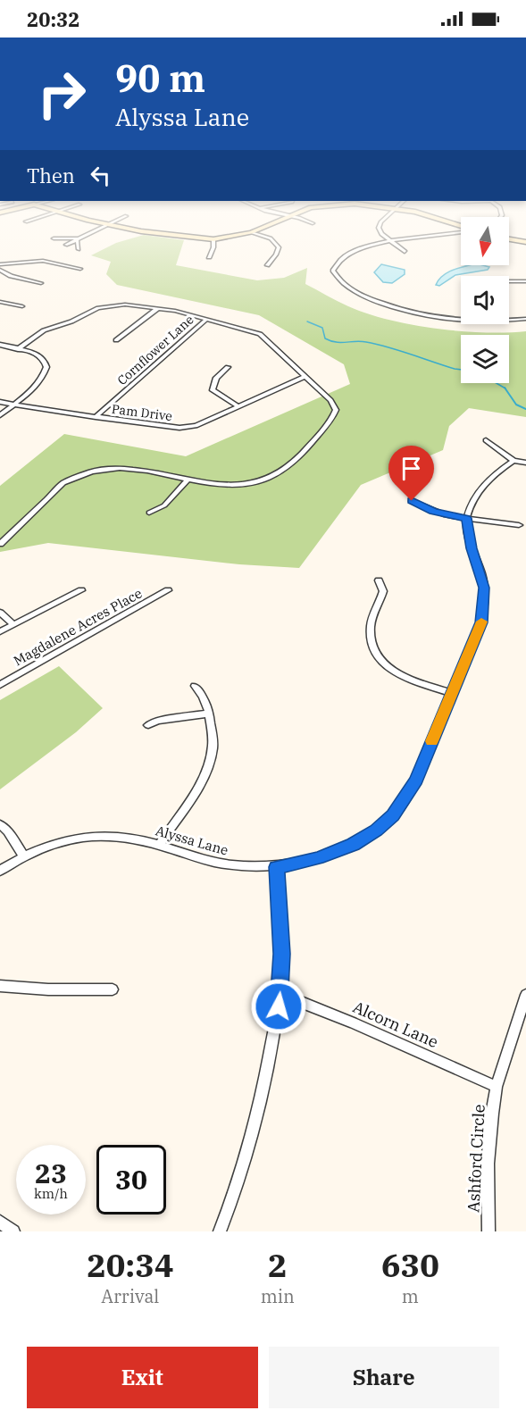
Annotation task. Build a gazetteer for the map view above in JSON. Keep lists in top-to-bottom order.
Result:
{
  "streets": {
    "street": [
      "Cornflower Lane",
      "Pam Drive",
      "Magdalene Acres Place",
      "Alyssa Lane",
      "Alcorn Lane",
      "Ashford Circle"
    ]
  },
  "crossings": [
    ["Cornflower Lane", "Pam Drive"],
    ["Alcorn Lane", "Ashford Circle"]
  ],
  "north": "bottom",
  "page": {
    "status": "20:32",
    "turn": ["90 m", "Alyssa Lane"],
    "then": "Then",
    "speed": "23 km/h",
    "limit": "30",
    "eta": [
      "20:34",
      "Arrival",
      "2",
      "min",
      "630",
      "m"
    ],
    "buttons": ["Exit", "Share"]
  }
}
